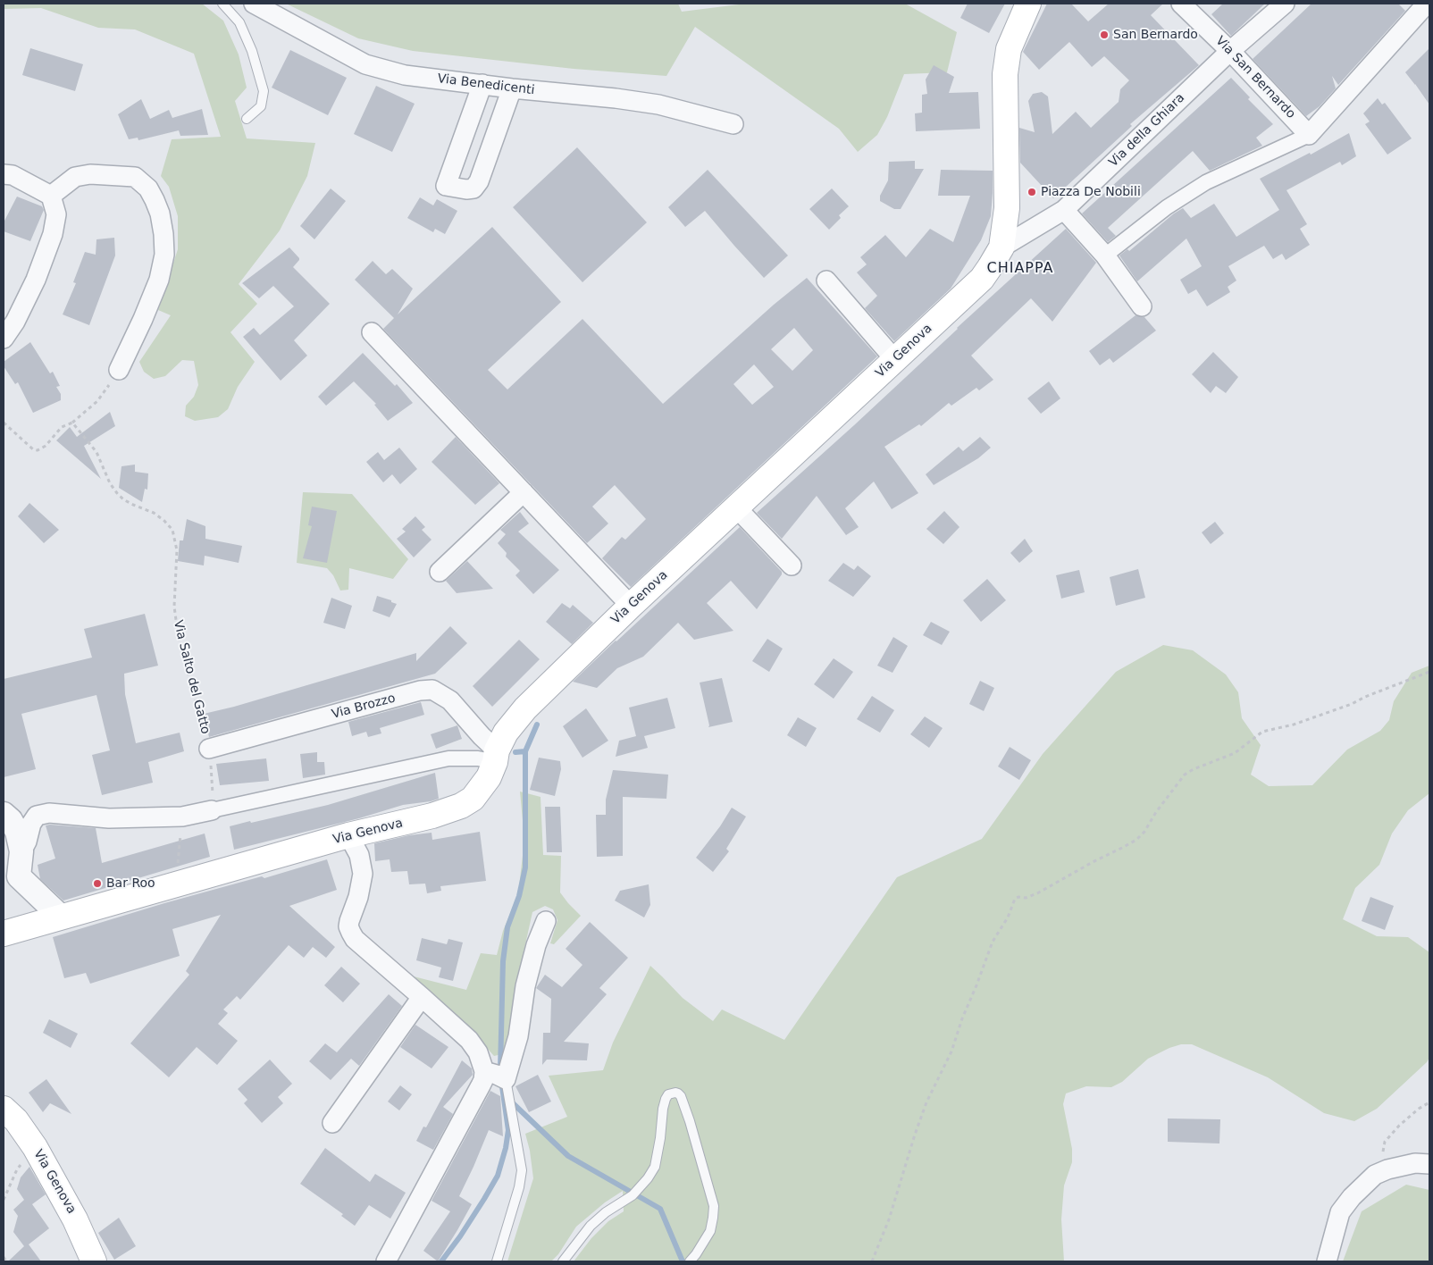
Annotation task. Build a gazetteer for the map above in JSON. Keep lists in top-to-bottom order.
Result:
{
  "streets": {
    "main road": ["Via Genova"],
    "street": [
      "Via San Bernardo",
      "Via Benedicenti",
      "Via della Ghiara",
      "Via Brozzo"
    ],
    "path": ["Via Salto del Gatto"]
  },
  "crossings": [
    ["Via San Bernardo", "Via della Ghiara"],
    ["Via della Ghiara", "Via Genova"],
    ["Via Genova", "Via Brozzo"],
    ["Via Salto del Gatto", "Via Brozzo"]
  ],
  "districts": ["CHIAPPA"],
  "places": ["San Bernardo", "Piazza De Nobili", "Bar Roo"]
}
